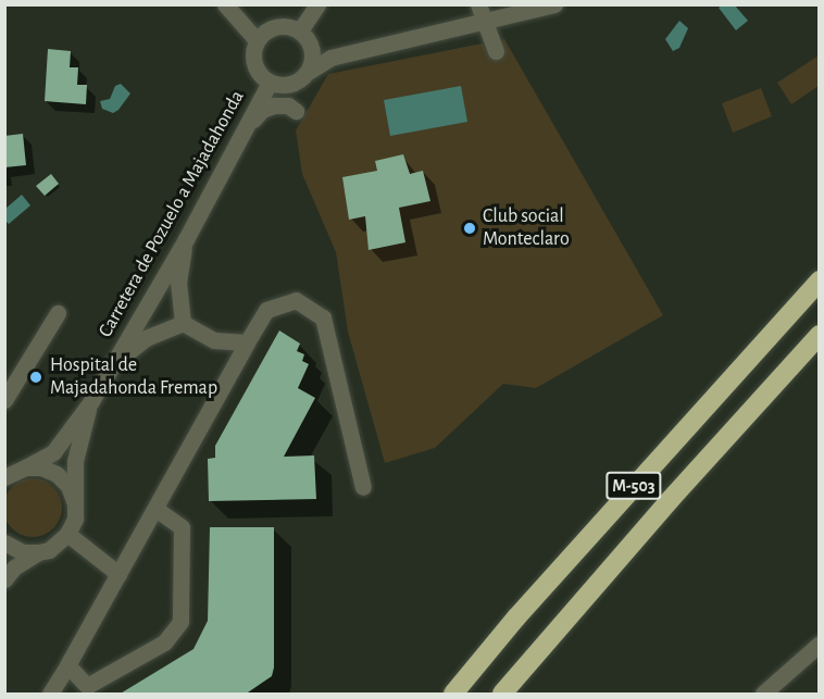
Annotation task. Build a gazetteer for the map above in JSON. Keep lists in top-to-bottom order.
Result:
{
  "streets": {
    "highway": ["M-503"],
    "street": ["Carretera de Pozuelo a Majadahonda"]
  },
  "places": ["Club social Monteclaro", "Hospital de Majadahonda Fremap"]
}
